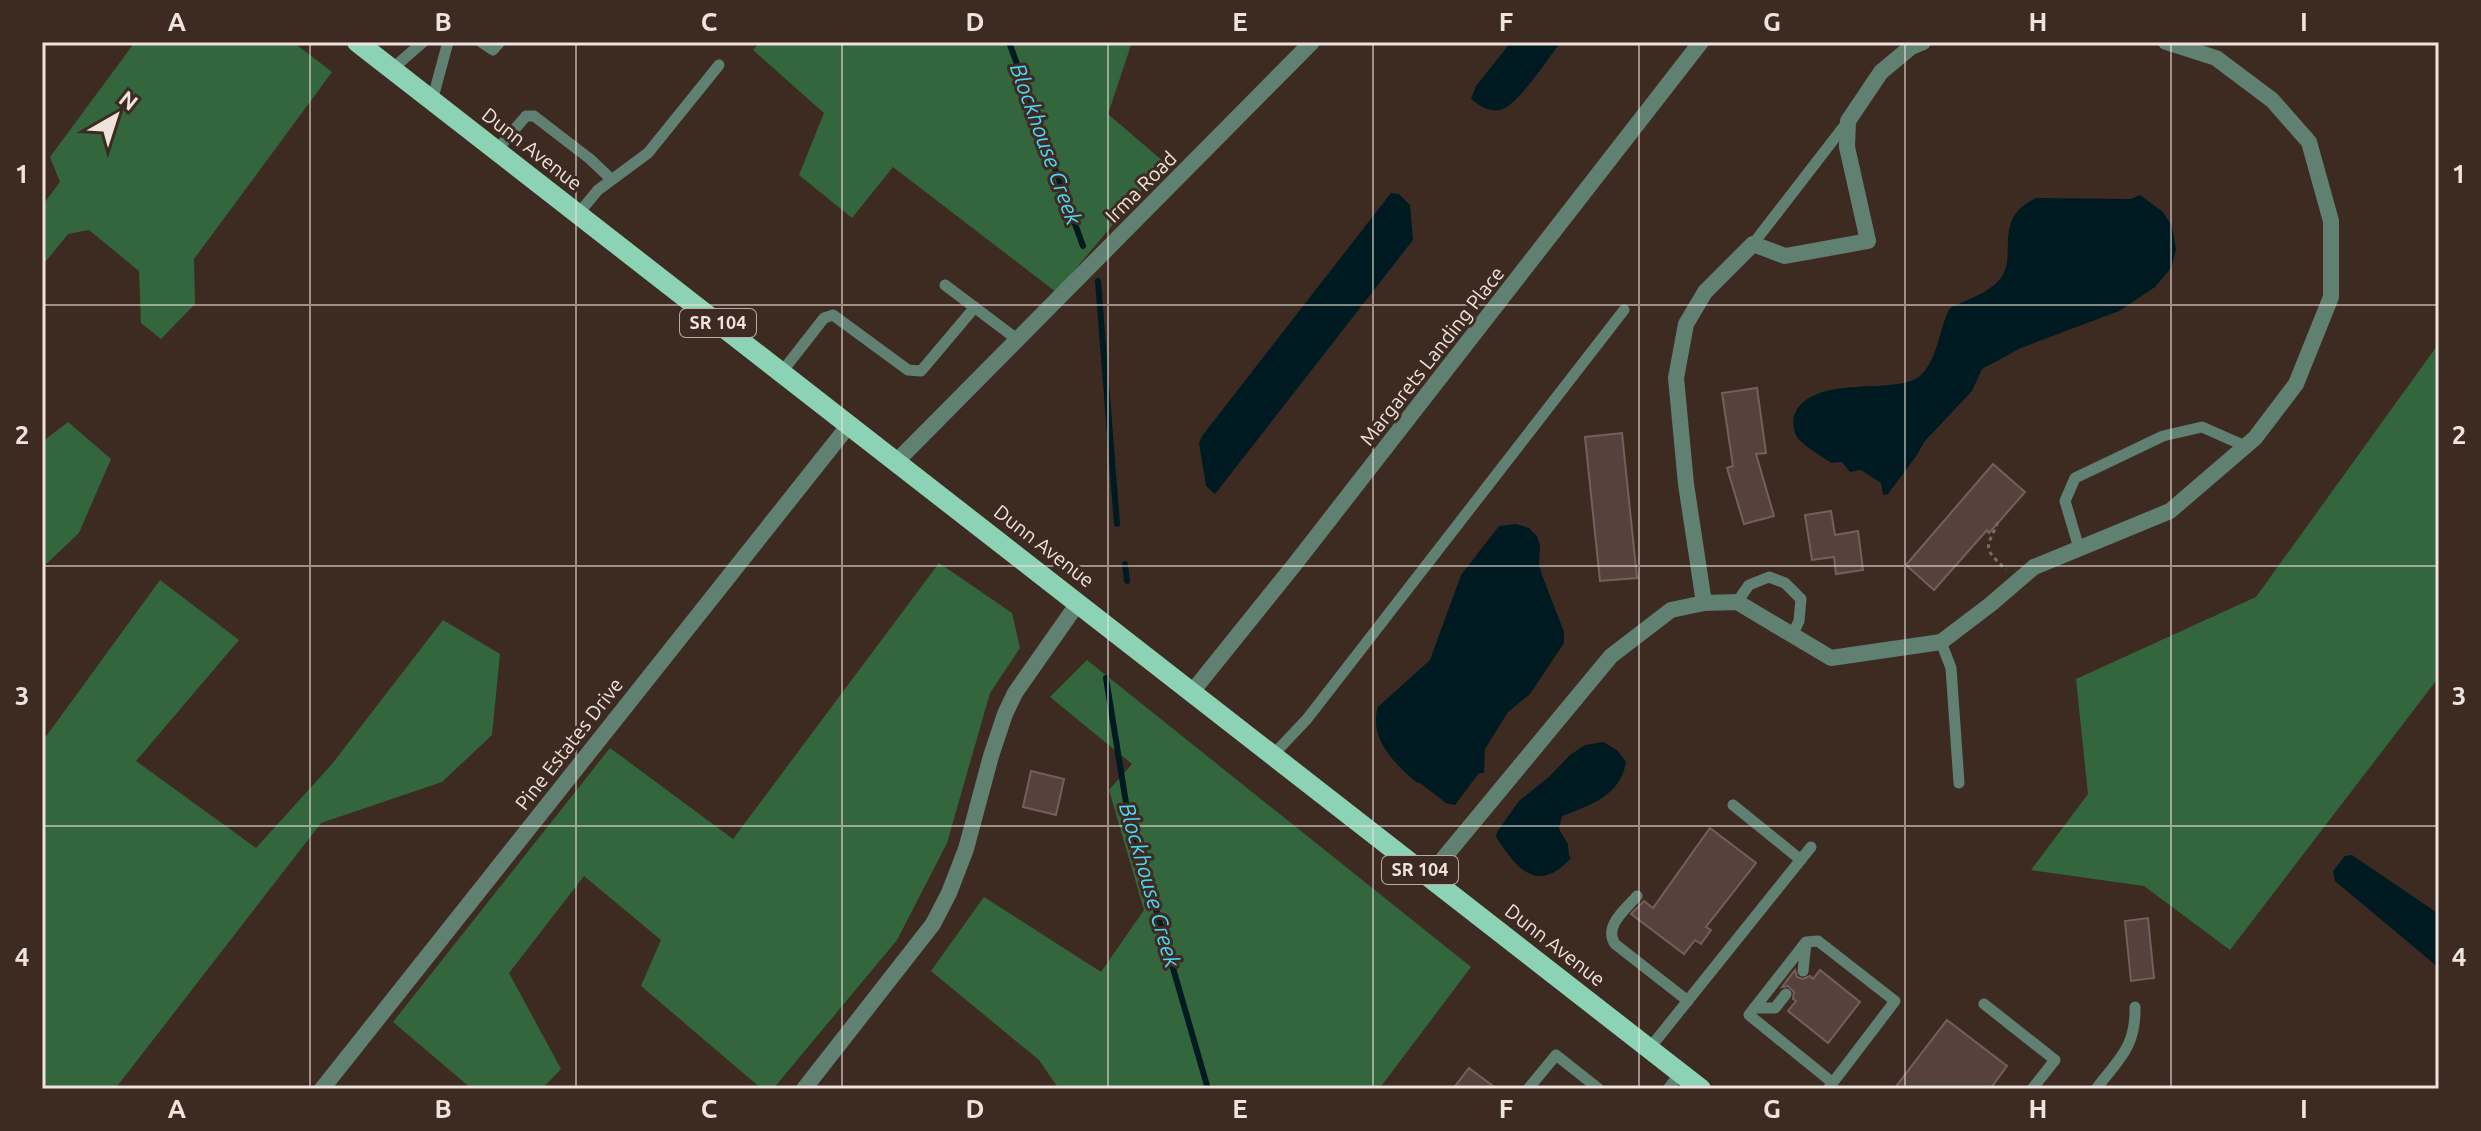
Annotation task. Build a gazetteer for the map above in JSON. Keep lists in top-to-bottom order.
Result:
{
  "streets": {
    "main road": ["Dunn Avenue", "SR 104"],
    "street": ["Irma Road", "Margarets Landing Place", "Pine Estates Drive"]
  },
  "crossings": [
    ["Dunn Avenue", "Irma Road"],
    ["Dunn Avenue", "Margarets Landing Place"],
    ["Dunn Avenue", "Pine Estates Drive"]
  ],
  "water": ["Blockhouse Creek"],
  "north": "top right",
  "grid": {
    "columns": [
      "A",
      "B",
      "C",
      "D",
      "E",
      "F",
      "G",
      "H",
      "I"
    ],
    "rows": [
      "1",
      "2",
      "3",
      "4"
    ]
  }
}
